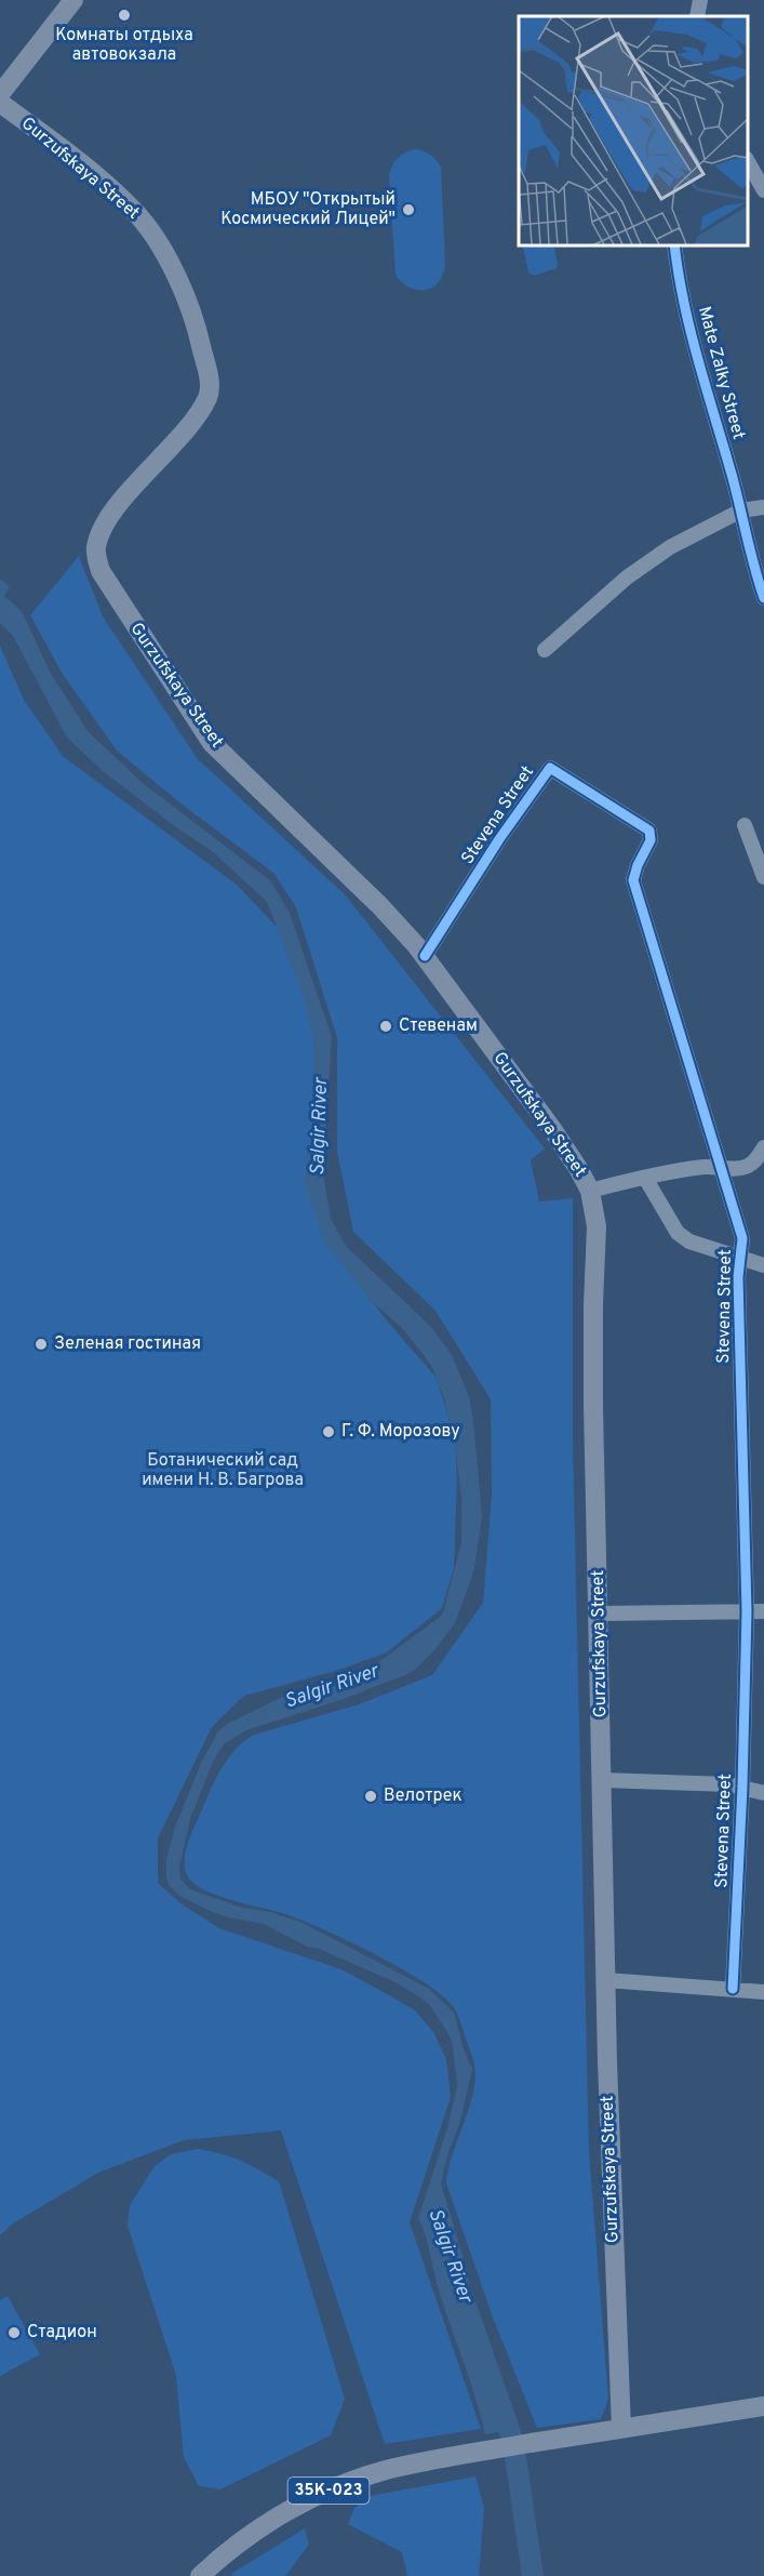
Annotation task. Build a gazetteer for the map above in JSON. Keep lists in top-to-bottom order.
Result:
{
  "streets": {
    "main road": ["Gurzufskaya Street", "35К-023"],
    "street": ["Mate Zalky Street", "Stevena Street"]
  },
  "crossings": [
    ["Gurzufskaya Street", "Stevena Street"],
    ["Gurzufskaya Street", "35К-023"]
  ],
  "water": ["Salgir River"],
  "parks": ["Ботанический сад имени Н. В. Багрова"],
  "places": [
    "Комнаты отдыха автовокзала",
    "МБОУ \"Открытый Космический Лицей\"",
    "Стевенам",
    "Зеленая гостиная",
    "Г. Ф. Морозову",
    "Велотрек",
    "Стадион"
  ]
}
